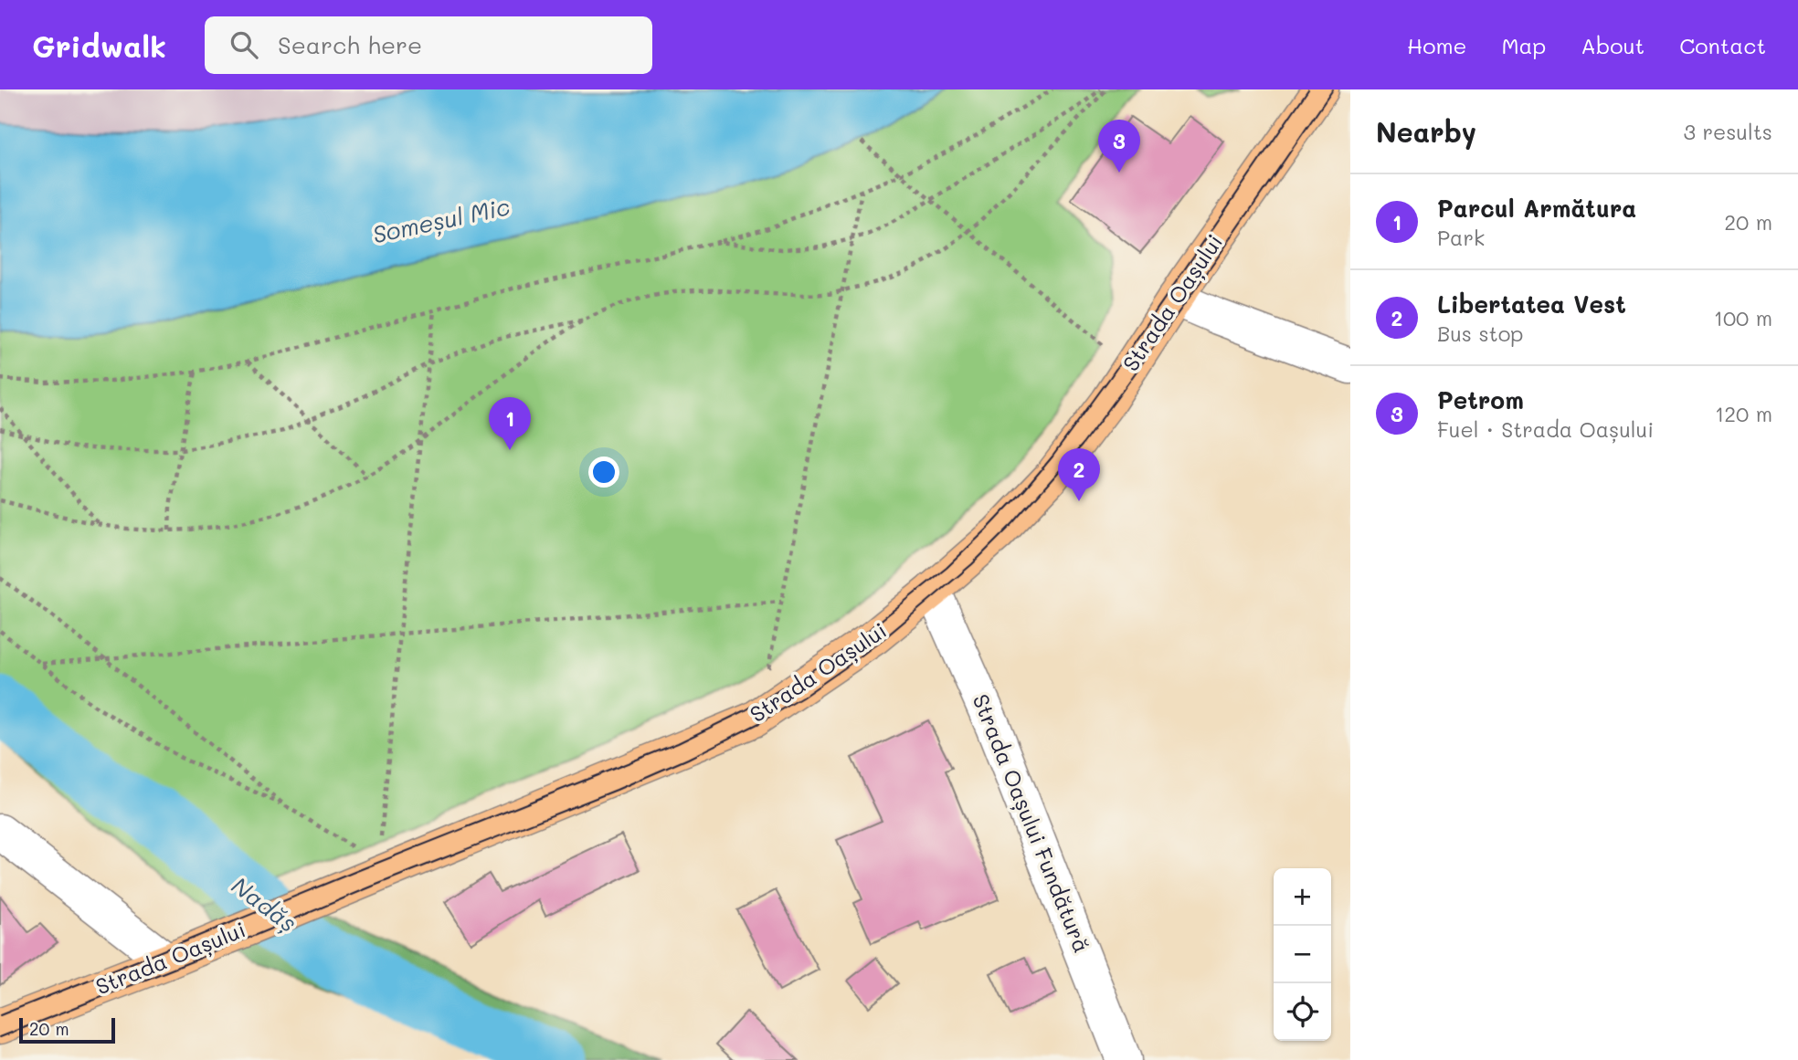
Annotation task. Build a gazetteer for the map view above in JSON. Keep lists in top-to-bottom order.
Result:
{
  "streets": {
    "main road": ["Strada Oașului"],
    "street": ["Strada Oașului Fundătură"]
  },
  "crossings": [
    ["Strada Oașului", "Strada Oașului Fundătură"]
  ],
  "water": ["Someșul Mic", "Nadăș"],
  "scale_bar": "20 m",
  "page": {
    "header": "Gridwalk",
    "search": "Search here",
    "nav": [
      "Home",
      "Map",
      "About",
      "Contact"
    ],
    "heading": ["Nearby", "3 results"],
    "pins": ["3", "1", "2"],
    "list": [
      {
        "mark": "1",
        "name": "Parcul Armătura",
        "note": "Park",
        "value": "20 m"
      },
      {
        "mark": "2",
        "name": "Libertatea Vest",
        "note": "Bus stop",
        "value": "100 m"
      },
      {
        "mark": "3",
        "name": "Petrom",
        "note": "Fuel · Strada Oașului",
        "value": "120 m"
      }
    ],
    "map_buttons": ["+", "−"],
    "scale": "20 m"
  }
}
